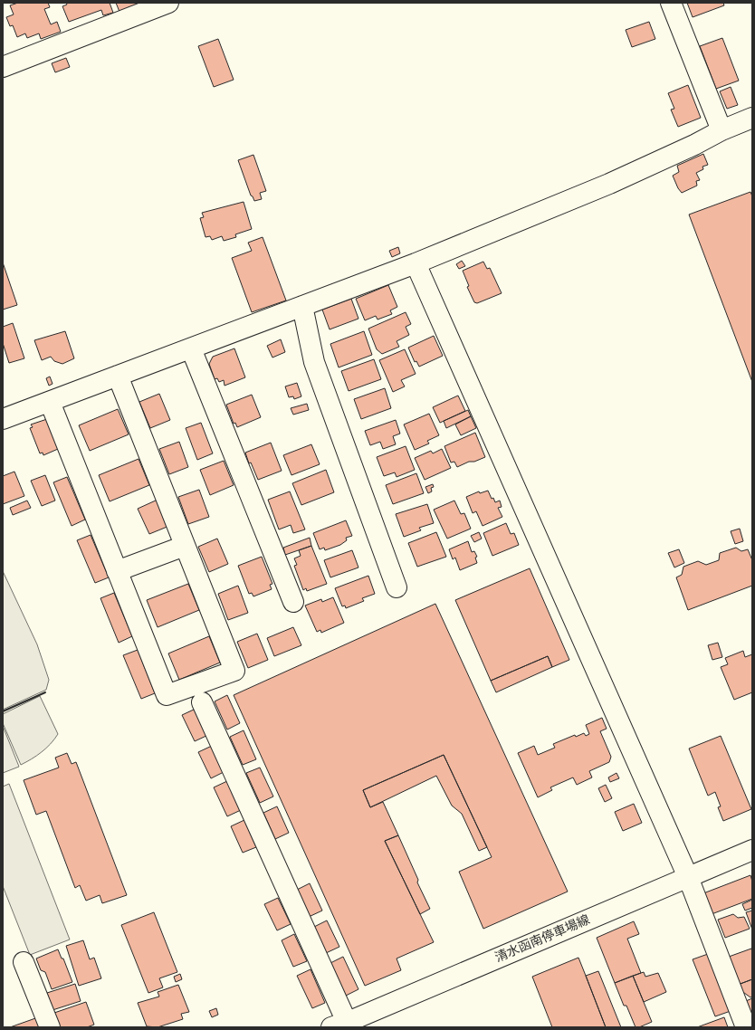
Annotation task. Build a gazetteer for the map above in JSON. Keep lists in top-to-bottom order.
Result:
{
  "streets": {
    "street": ["清水函南停車場線"]
  }
}
